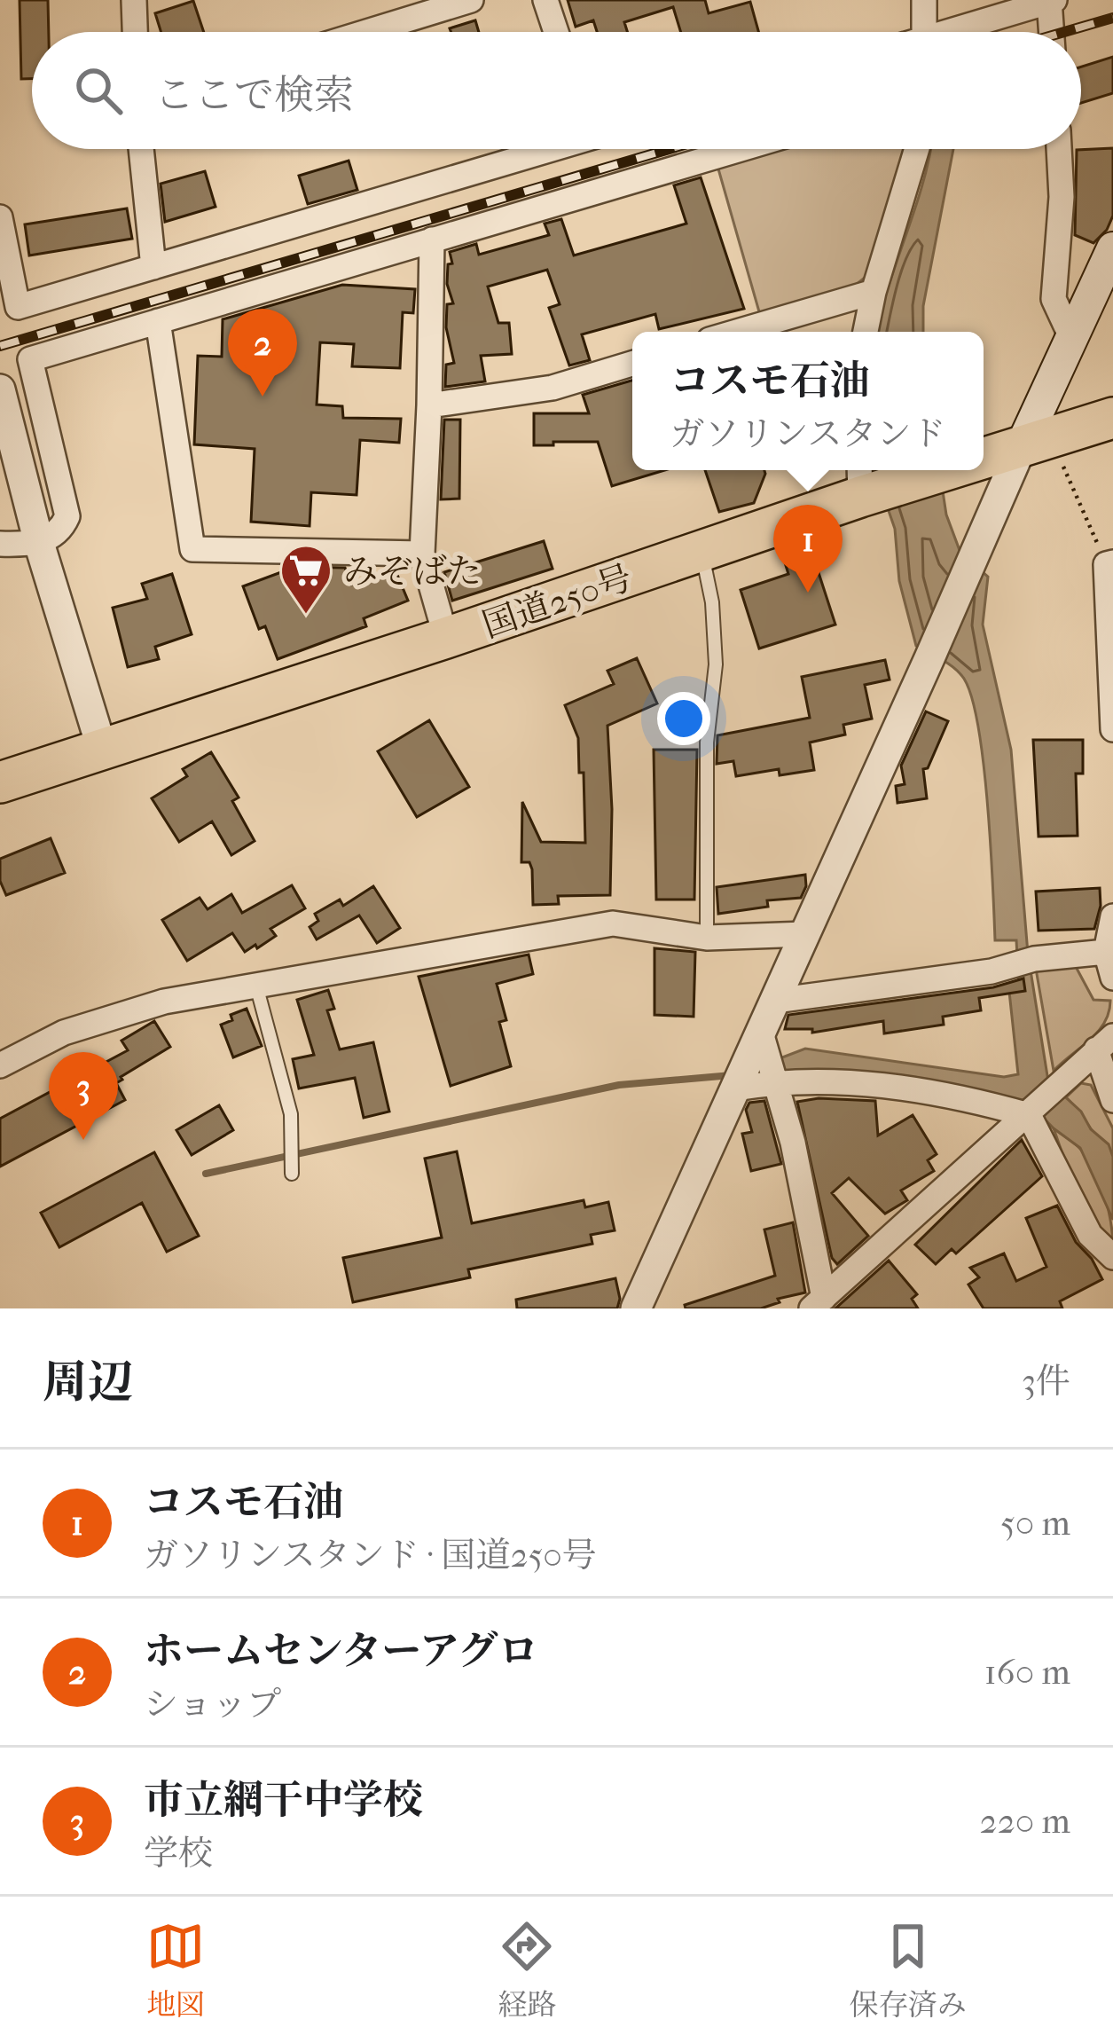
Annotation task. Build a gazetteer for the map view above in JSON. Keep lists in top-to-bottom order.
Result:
{
  "streets": {
    "highway": ["国道250号"]
  },
  "places": {
    "supermarket": ["みぞばた"]
  },
  "page": {
    "search": "ここで検索",
    "pins": ["2", "1", "3"],
    "popup": ["コスモ石油", "ガソリンスタンド"],
    "heading": ["周辺", "3件"],
    "list": [
      {
        "mark": "1",
        "name": "コスモ石油",
        "note": "ガソリンスタンド · 国道250号",
        "value": "50 m"
      },
      {
        "mark": "2",
        "name": "ホームセンターアグロ",
        "note": "ショップ",
        "value": "160 m"
      },
      {
        "mark": "3",
        "name": "市立網干中学校",
        "note": "学校",
        "value": "220 m"
      }
    ],
    "nav": ["地図", "経路", "保存済み"]
  }
}
